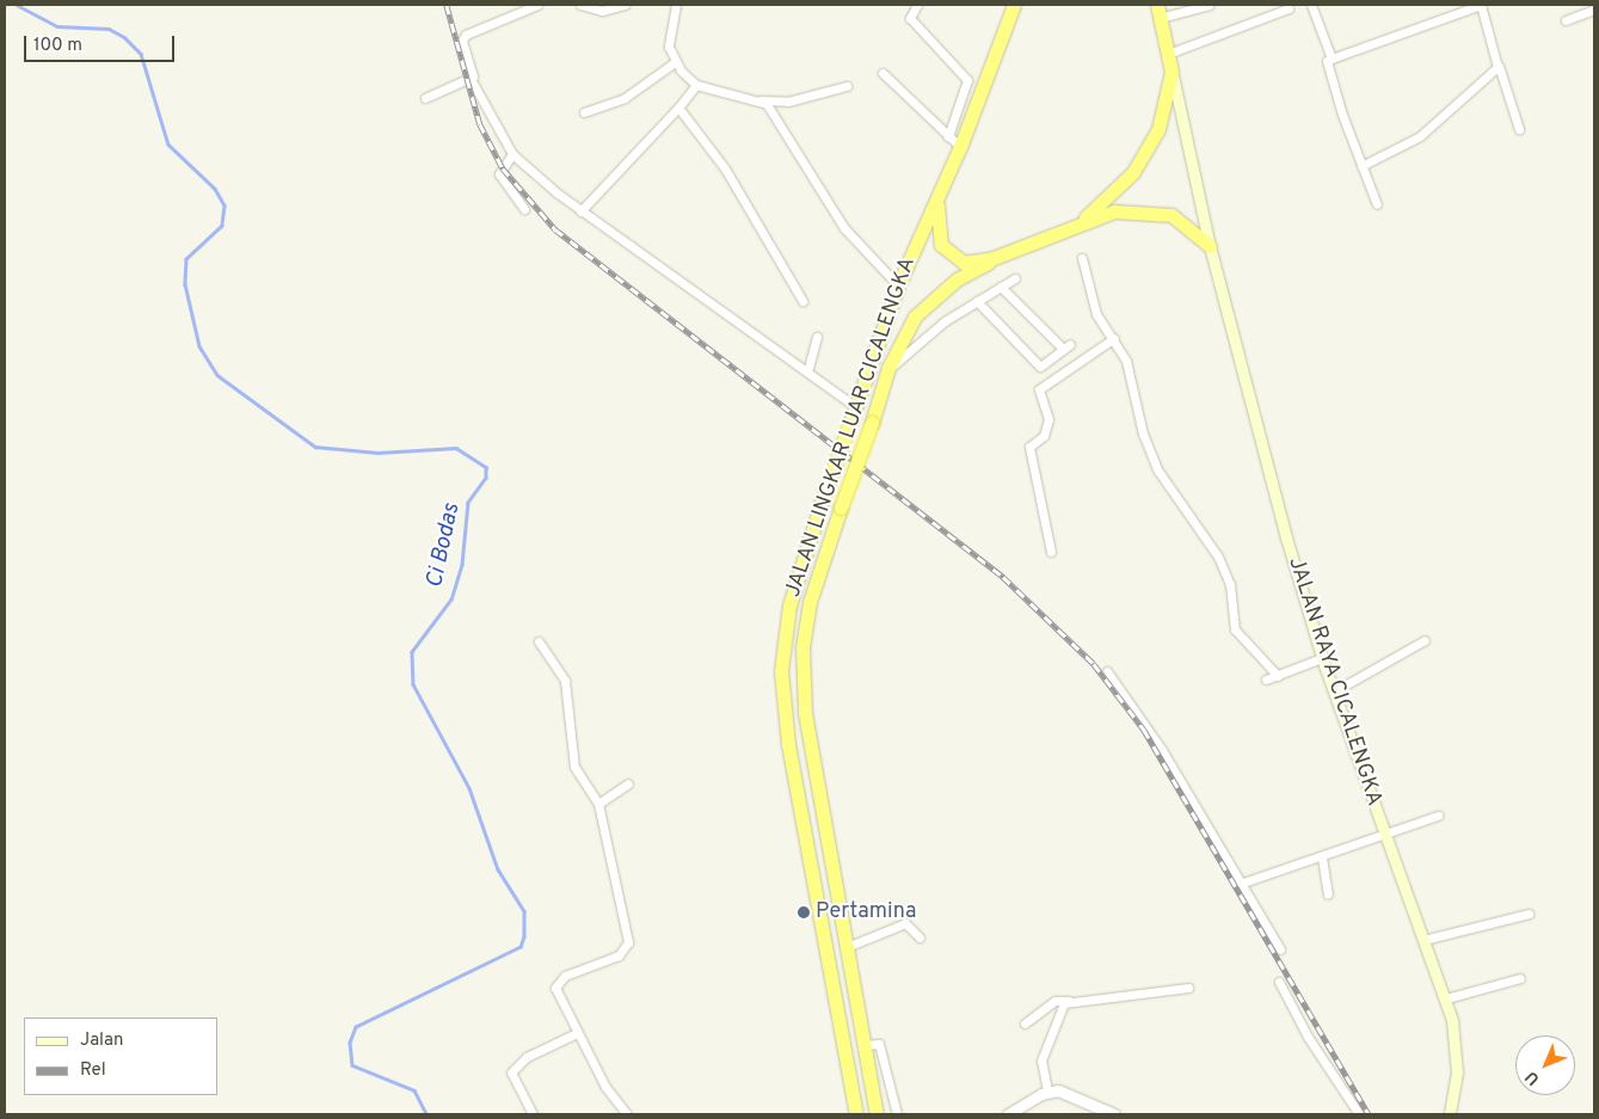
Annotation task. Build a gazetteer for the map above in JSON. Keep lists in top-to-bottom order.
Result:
{
  "streets": {
    "highway": ["JALAN LINGKAR LUAR CICALENGKA"],
    "main road": ["JALAN RAYA CICALENGKA"]
  },
  "water": ["Ci Bodas"],
  "places": ["Pertamina"],
  "legend": ["Jalan", "Rel"],
  "scale_bar": "100 m",
  "north": "bottom left"
}
